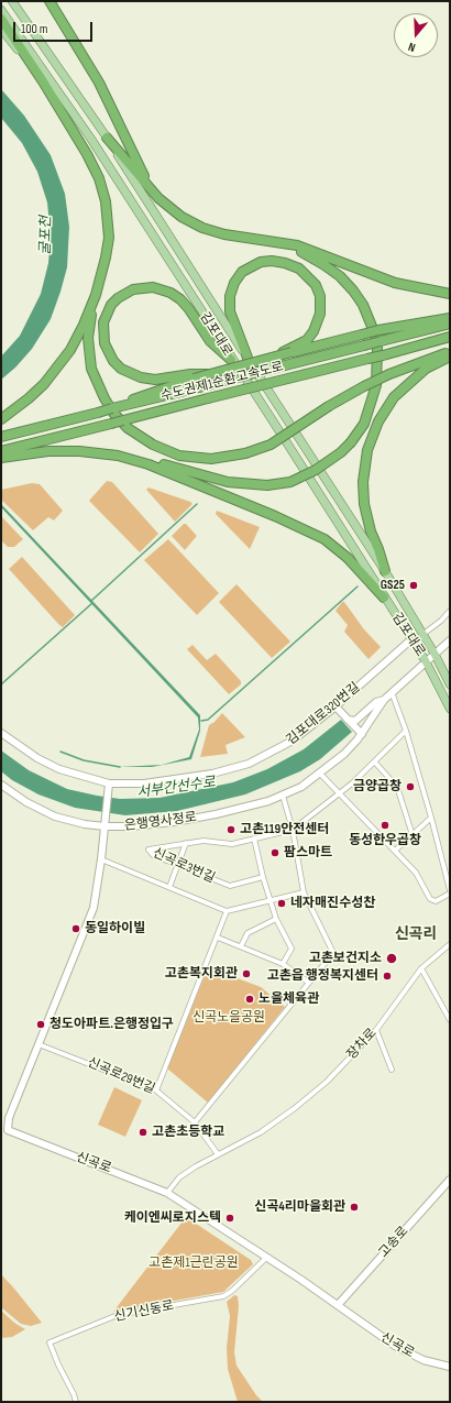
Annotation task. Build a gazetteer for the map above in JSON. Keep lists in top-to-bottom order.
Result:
{
  "streets": {
    "highway": ["수도권제1순환고속도로"],
    "main road": ["김포대로"],
    "street": [
      "김포대로320번길",
      "은행영사정로",
      "신곡로3번길",
      "장차로",
      "신곡로29번길",
      "신곡로",
      "고송로",
      "신기신동로"
    ]
  },
  "crossings": [
    ["김포대로", "김포대로320번길"],
    ["김포대로", "은행영사정로"],
    ["김포대로320번길", "신곡로"],
    ["은행영사정로", "신곡로"],
    ["신곡로3번길", "신곡로"],
    ["장차로", "신곡로29번길"],
    ["신곡로29번길", "신곡로"],
    ["신곡로", "고송로"],
    ["신곡로", "신기신동로"]
  ],
  "districts": ["신곡리"],
  "water": ["굴포천", "서부간선수로"],
  "parks": ["신곡노을공원", "고촌제1근린공원"],
  "places": [
    "GS25",
    "금양곱창",
    "동성한우곱창",
    "고촌119안전센터",
    "팜스마트",
    "네자매진수성찬",
    "동일하이빌",
    "고촌보건지소",
    "고촌복지회관",
    "고촌읍 행정복지센터",
    "노을체육관",
    "청도아파트.은행정입구",
    "고촌초등학교",
    "신곡4리마을회관",
    "케이엔씨로지스텍"
  ],
  "scale_bar": "100 m",
  "north": "bottom"
}
